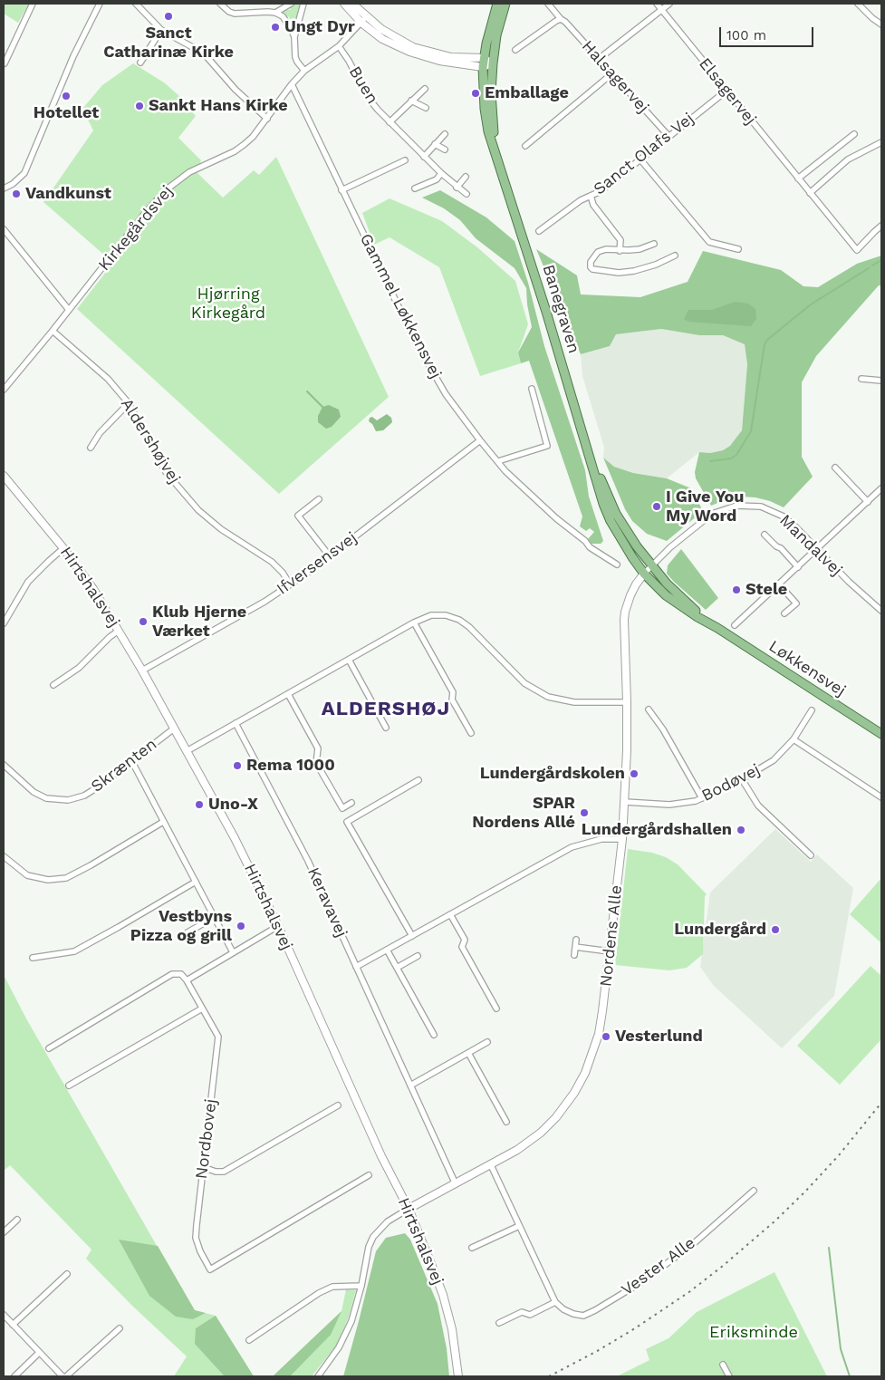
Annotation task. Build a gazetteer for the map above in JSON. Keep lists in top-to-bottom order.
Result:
{
  "streets": {
    "main road": ["Banegraven", "Løkkensvej"],
    "street": [
      "Halsagervej",
      "Buen",
      "Elsagervej",
      "Sanct Olafs Vej",
      "Kirkegårdsvej",
      "Gammel Løkkensvej",
      "Aldershøjvej",
      "Mandalvej",
      "Ifversensvej",
      "Hirtshalsvej",
      "Skrænten",
      "Bodøvej",
      "Keravavej",
      "Nordens Alle",
      "Nordbovej",
      "Vester Alle"
    ]
  },
  "crossings": [
    ["Halsagervej", "Sanct Olafs Vej"],
    ["Buen", "Kirkegårdsvej"],
    ["Elsagervej", "Sanct Olafs Vej"],
    ["Kirkegårdsvej", "Gammel Løkkensvej"],
    ["Kirkegårdsvej", "Aldershøjvej"],
    ["Gammel Løkkensvej", "Ifversensvej"],
    ["Banegraven", "Mandalvej"],
    ["Banegraven", "Løkkensvej"],
    ["Banegraven", "Nordens Alle"],
    ["Aldershøjvej", "Ifversensvej"],
    ["Mandalvej", "Løkkensvej"],
    ["Mandalvej", "Nordens Alle"],
    ["Ifversensvej", "Hirtshalsvej"],
    ["Hirtshalsvej", "Skrænten"],
    ["Hirtshalsvej", "Nordens Alle"],
    ["Løkkensvej", "Nordens Alle"],
    ["Bodøvej", "Nordens Alle"],
    ["Keravavej", "Nordens Alle"]
  ],
  "districts": ["ALDERSHØJ"],
  "parks": ["Hjørring Kirkegård", "Eriksminde"],
  "places": [
    "Sanct Catharinæ Kirke",
    "Ungt Dyr",
    "Emballage",
    "Hotellet",
    "Sankt Hans Kirke",
    "Vandkunst",
    "I Give You My Word",
    "Stele",
    "Klub Hjerne Værket",
    "Rema 1000",
    "Lundergårdskolen",
    "Uno-X",
    "SPAR Nordens Allé",
    "Lundergårdshallen",
    "Vestbyns Pizza og grill",
    "Lundergård",
    "Vesterlund"
  ],
  "scale_bar": "100 m"
}
